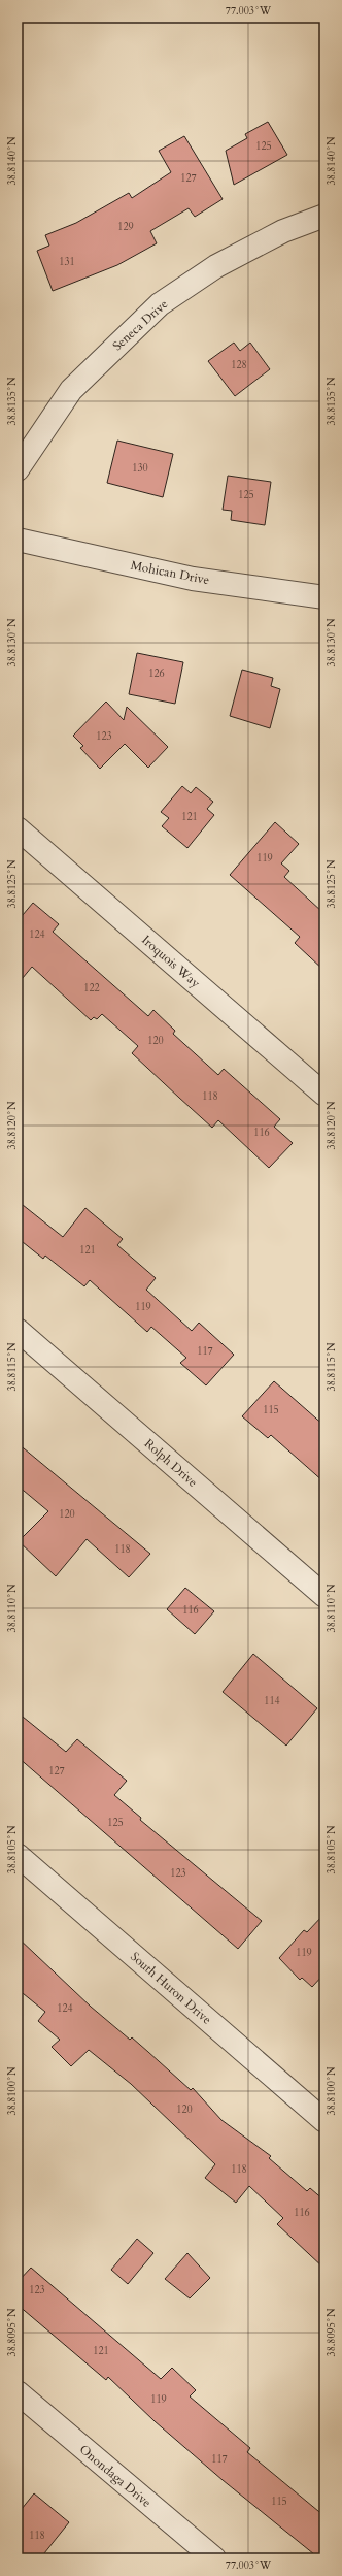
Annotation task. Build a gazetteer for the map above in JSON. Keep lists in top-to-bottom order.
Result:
{
  "streets": {
    "street": [
      "Seneca Drive",
      "Mohican Drive",
      "Iroquois Way",
      "Rolph Drive",
      "South Huron Drive",
      "Onondaga Drive"
    ]
  },
  "house_numbers": [
    "125",
    "127",
    "129",
    "131",
    "128",
    "130",
    "125",
    "126",
    "123",
    "121",
    "119",
    "124",
    "122",
    "120",
    "118",
    "116",
    "121",
    "119",
    "117",
    "115",
    "120",
    "118",
    "116",
    "114",
    "127",
    "125",
    "123",
    "119",
    "124",
    "120",
    "118",
    "116",
    "123",
    "121",
    "119",
    "117",
    "115",
    "118"
  ],
  "coordinates": [
    "77.003°W",
    "38.8140°N",
    "38.8135°N",
    "38.8130°N",
    "38.8125°N",
    "38.8120°N",
    "38.8115°N",
    "38.8110°N",
    "38.8105°N",
    "38.8100°N",
    "38.8095°N"
  ]
}
